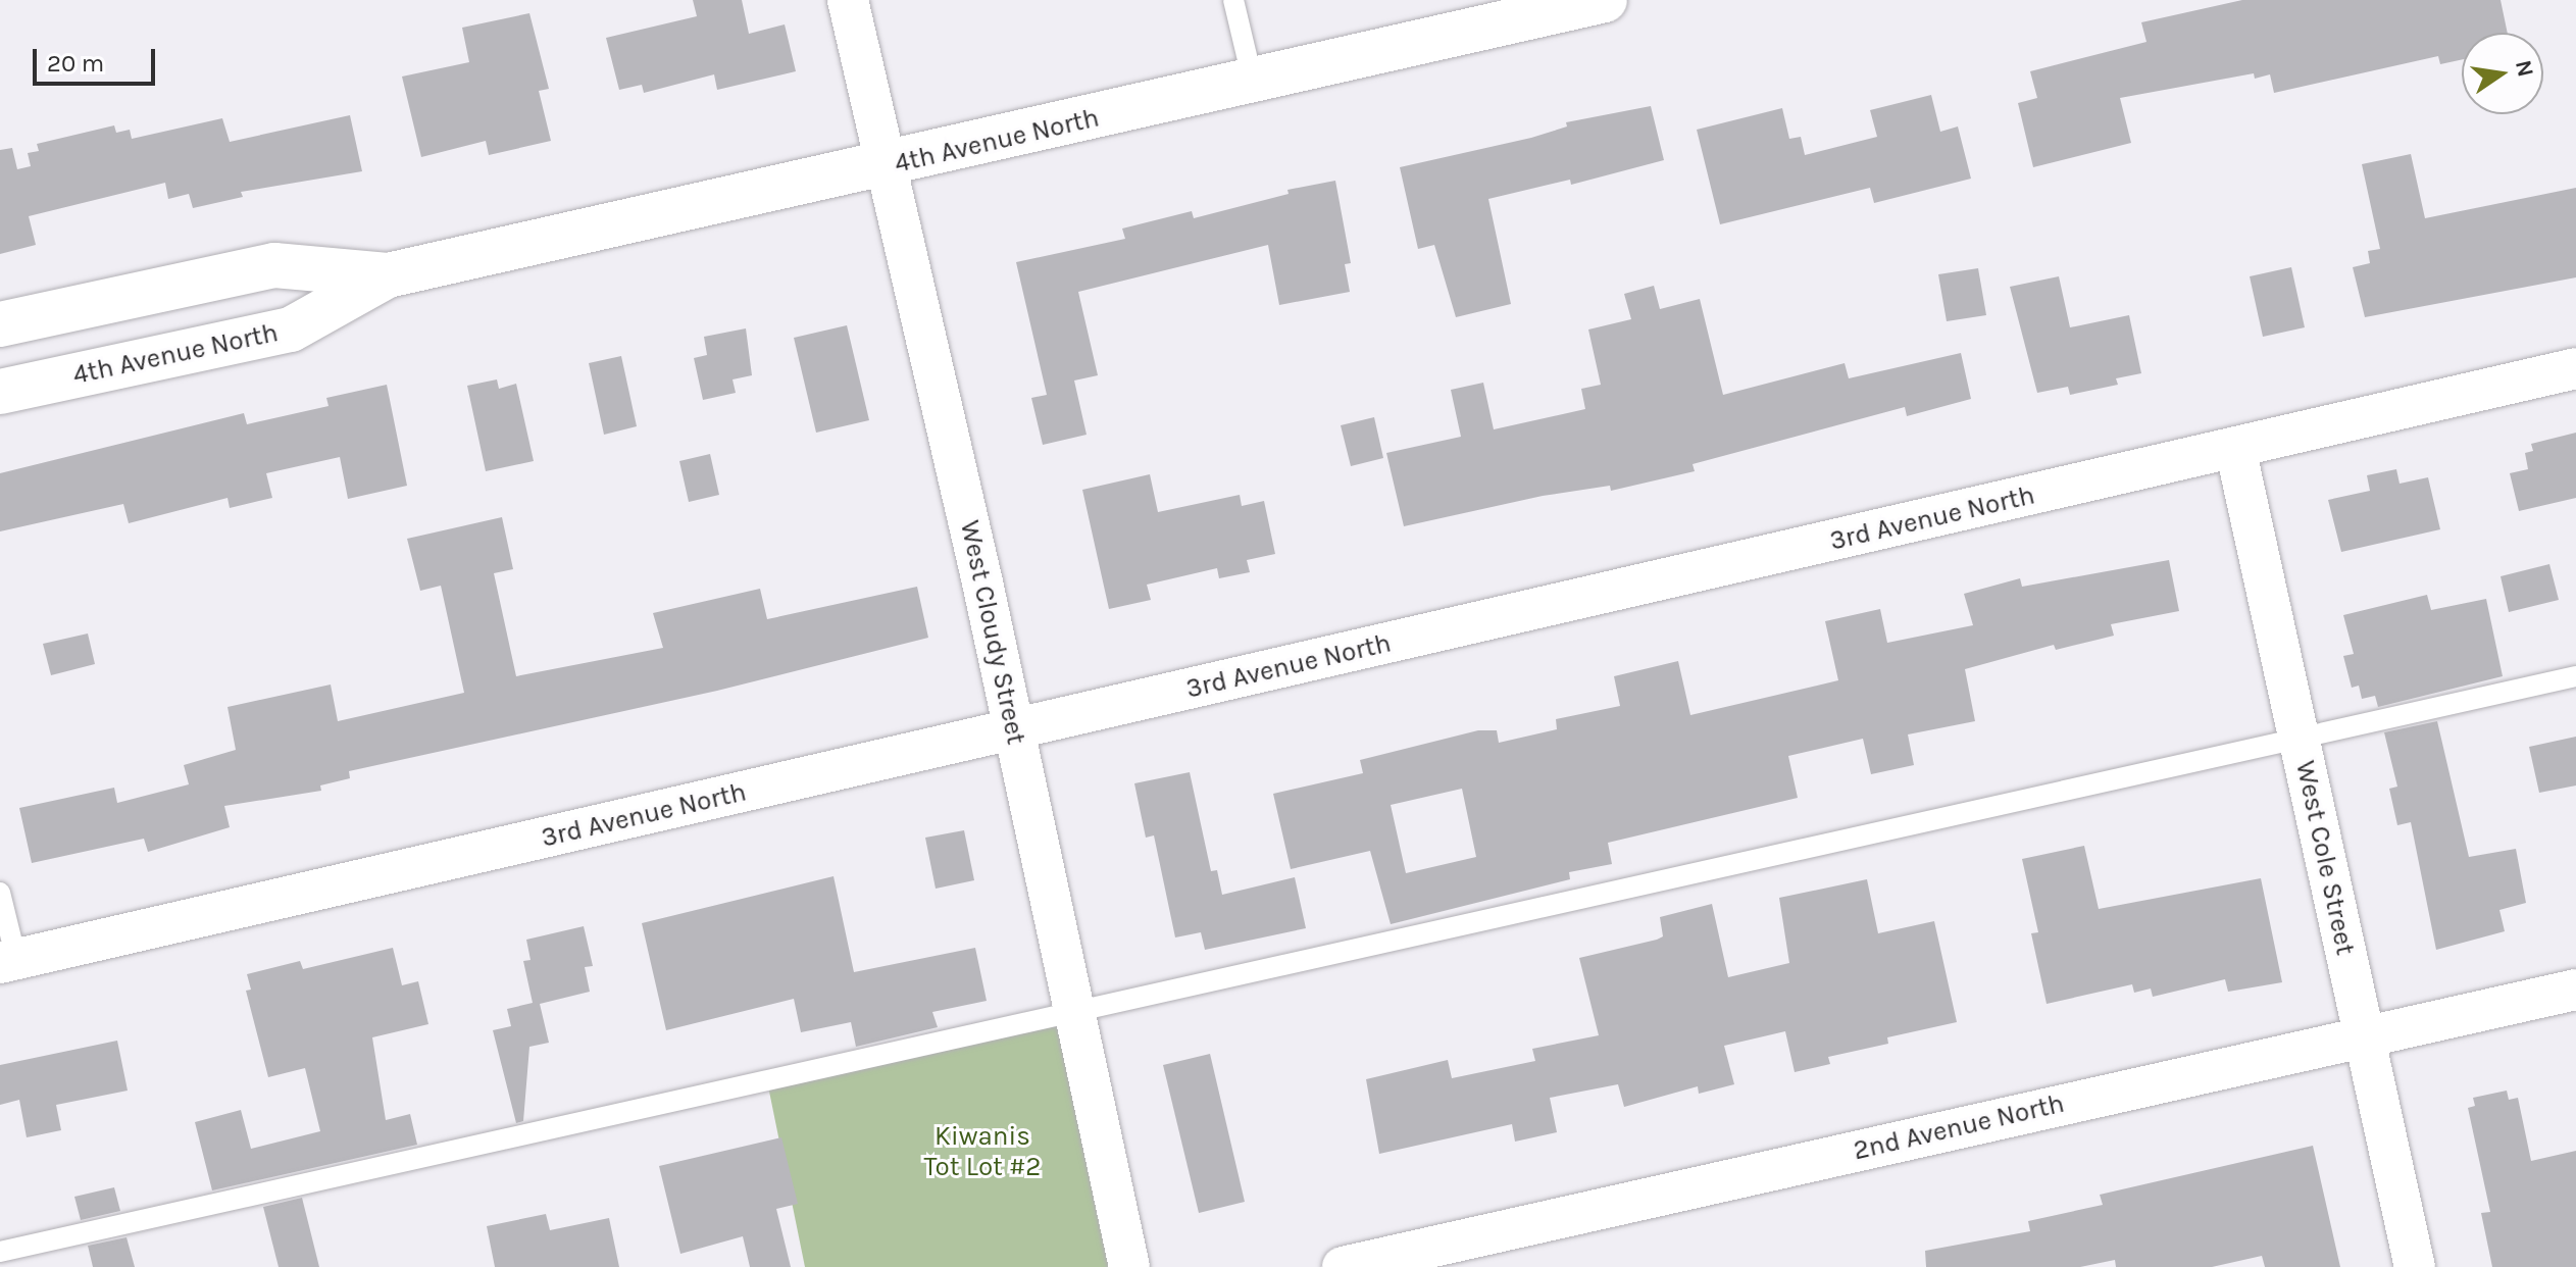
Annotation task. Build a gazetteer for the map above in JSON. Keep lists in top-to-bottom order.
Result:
{
  "streets": {
    "street": [
      "4th Avenue North",
      "3rd Avenue North",
      "West Cloudy Street",
      "West Cole Street",
      "2nd Avenue North"
    ]
  },
  "crossings": [
    ["4th Avenue North", "West Cloudy Street"],
    ["3rd Avenue North", "West Cloudy Street"],
    ["3rd Avenue North", "West Cole Street"],
    ["West Cole Street", "2nd Avenue North"]
  ],
  "parks": ["Kiwanis Tot Lot #2"],
  "scale_bar": "20 m",
  "north": "right"
}
